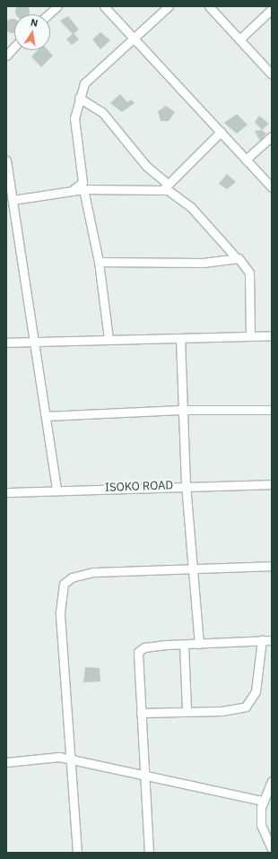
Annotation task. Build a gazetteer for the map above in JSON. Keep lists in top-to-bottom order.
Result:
{
  "streets": {
    "street": ["ISOKO ROAD"]
  },
  "north": "top"
}
